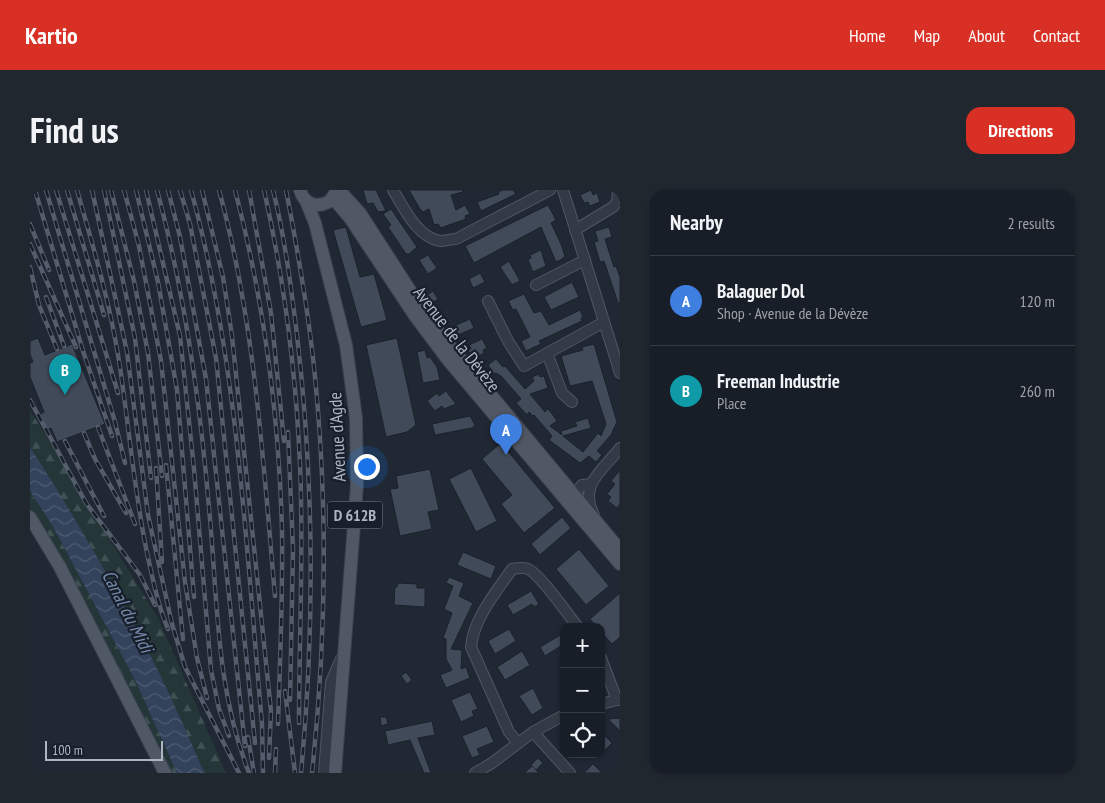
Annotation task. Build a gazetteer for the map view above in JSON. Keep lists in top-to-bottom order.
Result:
{
  "streets": {
    "main road": ["Avenue de la Dévèze", "Avenue d'Agde", "D 612B"]
  },
  "water": ["Canal du Midi"],
  "scale_bar": "100 m",
  "page": {
    "header": "Kartio",
    "nav": [
      "Home",
      "Map",
      "About",
      "Contact"
    ],
    "title": "Find us",
    "buttons": "Directions",
    "heading": ["Nearby", "2 results"],
    "list": [
      {
        "mark": "A",
        "name": "Balaguer Dol",
        "note": "Shop · Avenue de la Dévèze",
        "value": "120 m"
      },
      {
        "mark": "B",
        "name": "Freeman Industrie",
        "note": "Place",
        "value": "260 m"
      }
    ],
    "pins": ["B", "A"],
    "map_buttons": ["+", "−"],
    "scale": "100 m"
  }
}
